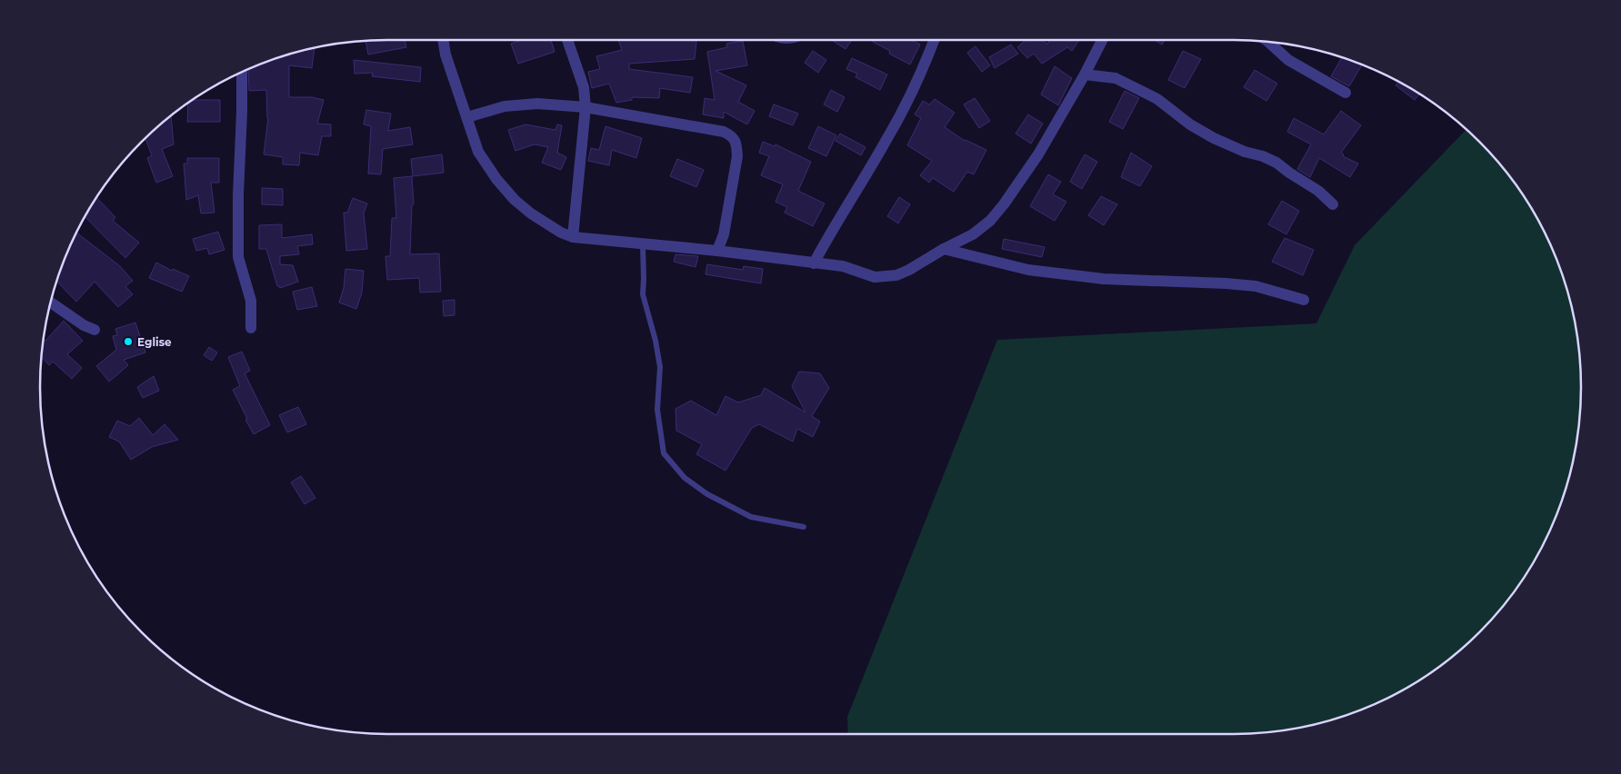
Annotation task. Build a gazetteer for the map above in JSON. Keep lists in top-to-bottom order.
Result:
{
  "places": ["Eglise"]
}
